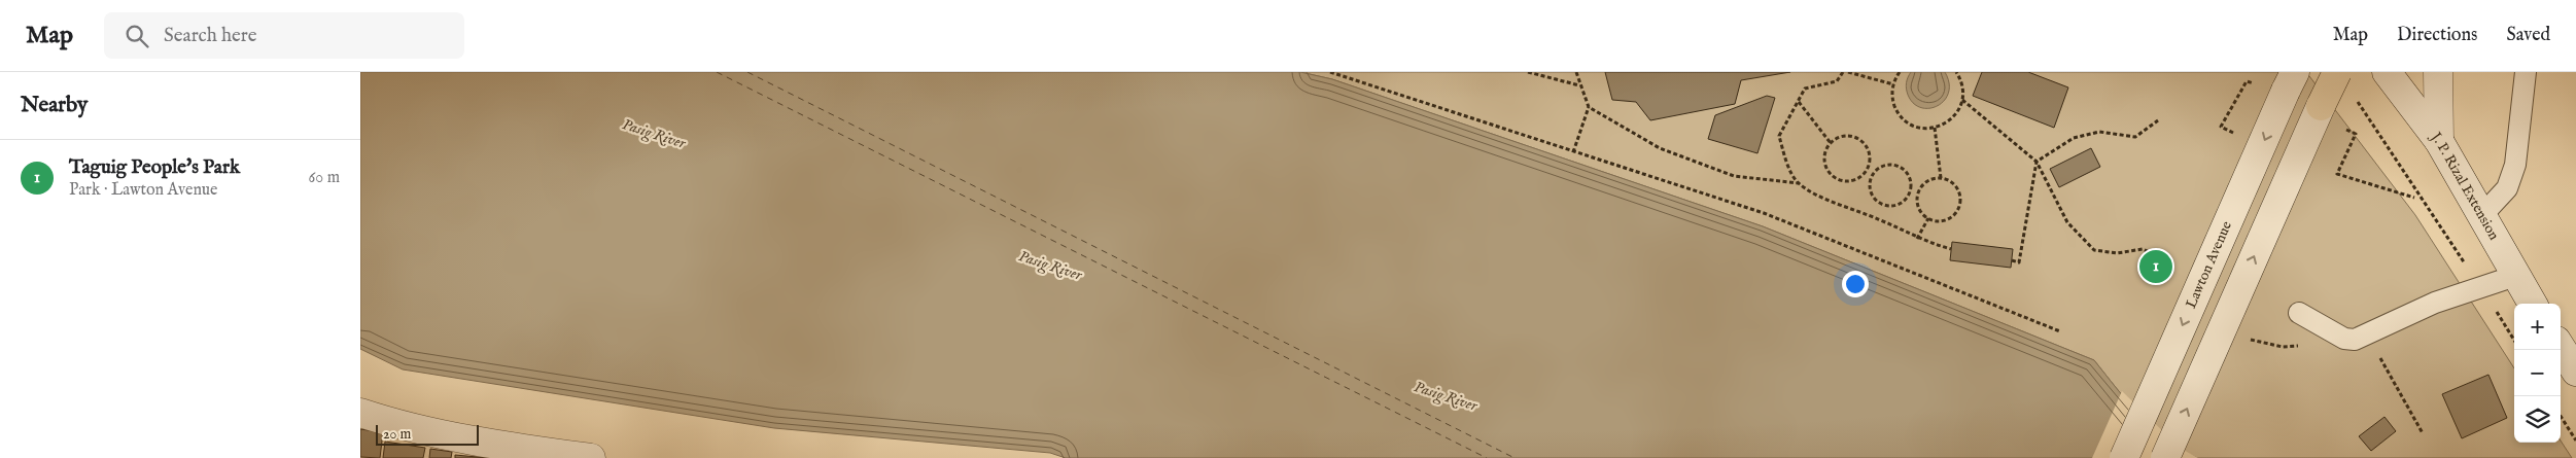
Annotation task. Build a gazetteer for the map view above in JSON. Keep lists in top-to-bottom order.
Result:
{
  "streets": {
    "main road": ["J. P. Rizal Extension", "Lawton Avenue"]
  },
  "water": ["Pasig River"],
  "scale_bar": "20 m",
  "page": {
    "header": "Map",
    "search": "Search here",
    "nav": ["Map", "Directions", "Saved"],
    "heading": "Nearby",
    "list": [
      {
        "mark": "1",
        "name": "Taguig People's Park",
        "note": "Park · Lawton Avenue",
        "value": "60 m"
      }
    ],
    "pins": "1",
    "map_buttons": ["+", "−"],
    "scale": "20 m"
  }
}
